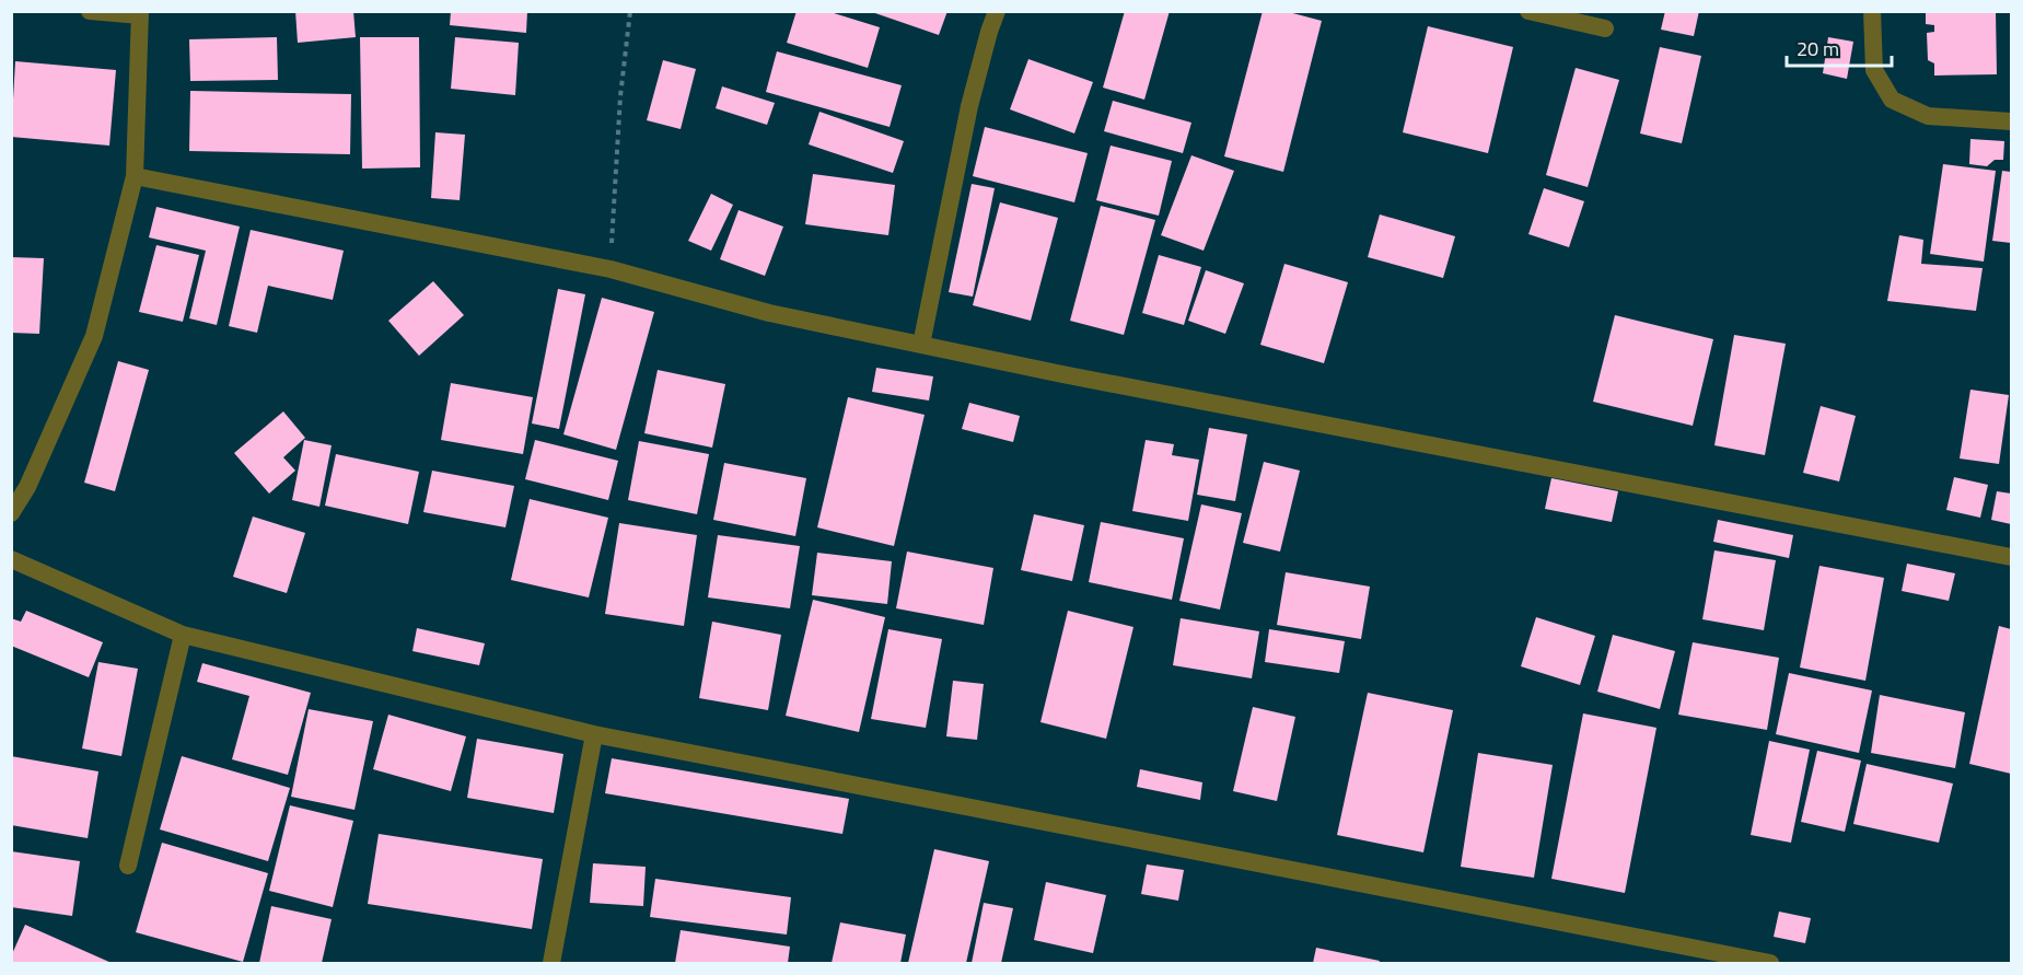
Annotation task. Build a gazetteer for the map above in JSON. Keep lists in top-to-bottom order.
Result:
{
  "scale_bar": "20 m"
}
